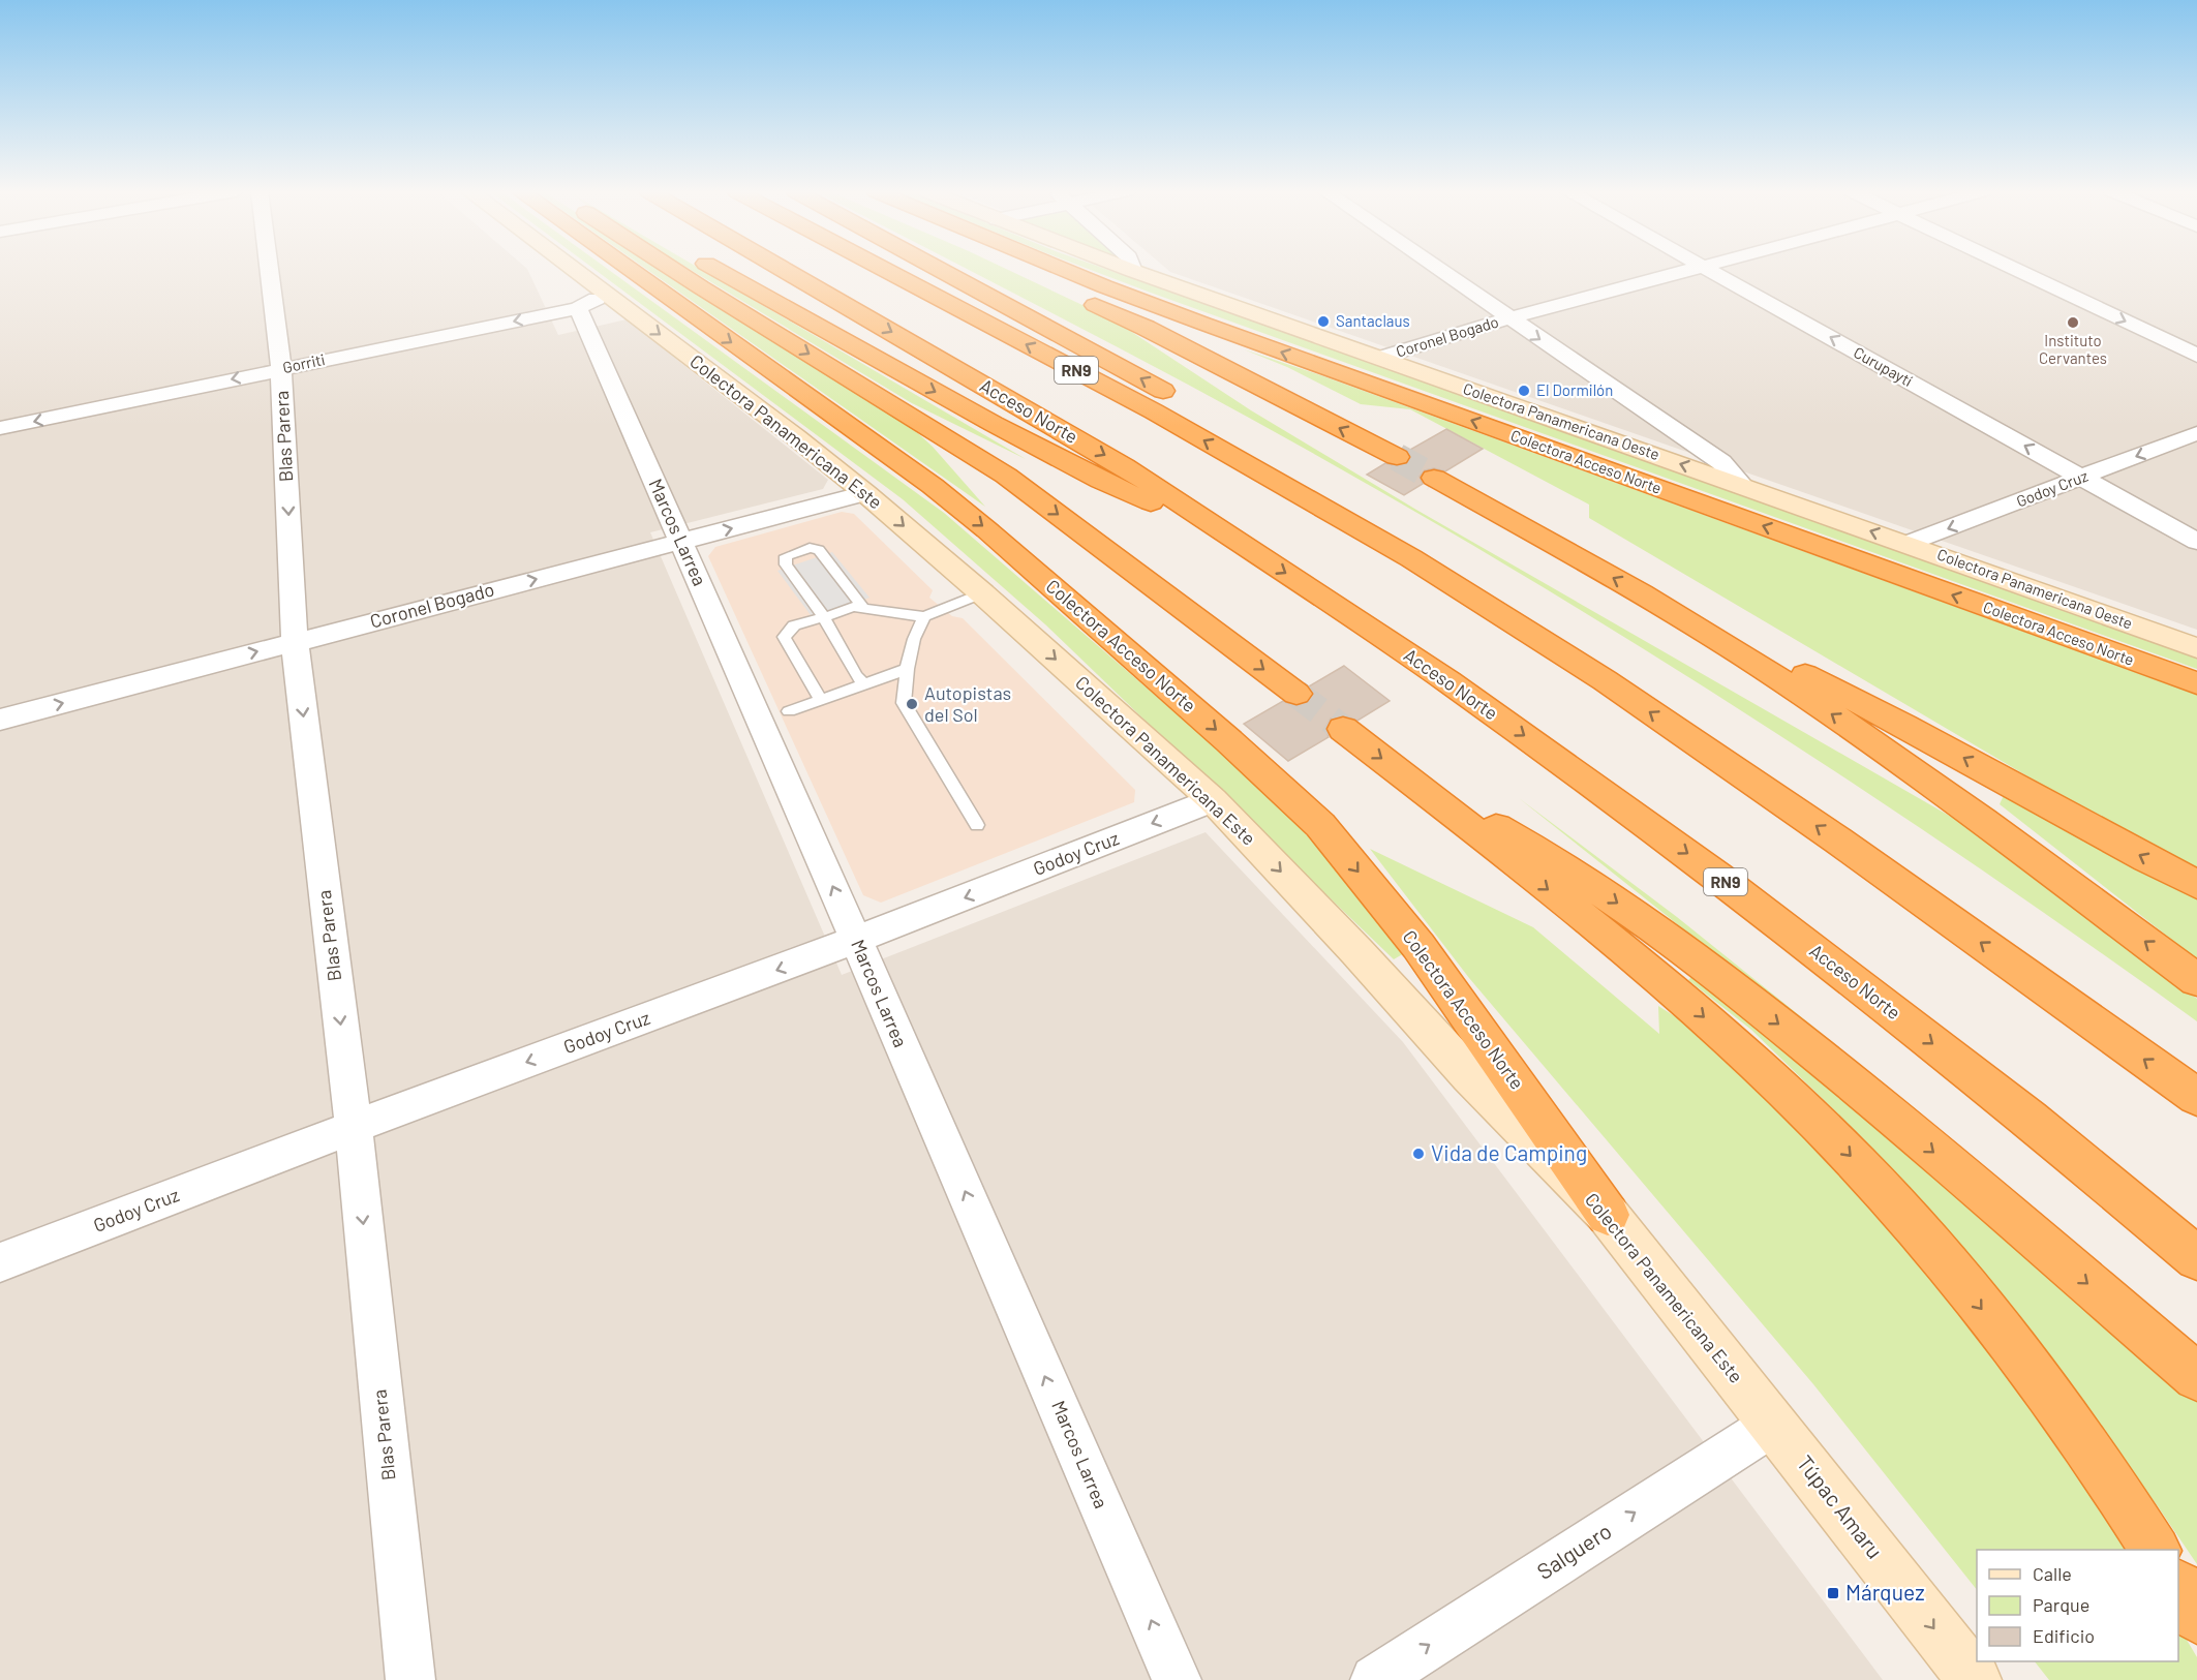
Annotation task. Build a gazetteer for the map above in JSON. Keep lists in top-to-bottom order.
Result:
{
  "streets": {
    "highway": ["RN9", "Acceso Norte", "Colectora Acceso Norte"],
    "street": [
      "Coronel Bogado",
      "Gorriti",
      "Curupaytí",
      "Colectora Panamericana Oeste",
      "Colectora Panamericana Este",
      "Blas Parera",
      "Godoy Cruz",
      "Marcos Larrea",
      "Túpac Amaru",
      "Salguero"
    ]
  },
  "crossings": [
    ["Coronel Bogado", "Colectora Panamericana Oeste"],
    ["Coronel Bogado", "Colectora Panamericana Este"],
    ["Coronel Bogado", "Blas Parera"],
    ["Coronel Bogado", "Marcos Larrea"],
    ["Gorriti", "Colectora Panamericana Este"],
    ["Gorriti", "Blas Parera"],
    ["Gorriti", "Marcos Larrea"],
    ["Curupaytí", "Godoy Cruz"],
    ["Colectora Panamericana Oeste", "Godoy Cruz"],
    ["Colectora Panamericana Este", "Colectora Acceso Norte"],
    ["Colectora Panamericana Este", "Godoy Cruz"],
    ["Colectora Panamericana Este", "Marcos Larrea"],
    ["Colectora Panamericana Este", "Túpac Amaru"],
    ["Colectora Panamericana Este", "Salguero"],
    ["Blas Parera", "Godoy Cruz"],
    ["Godoy Cruz", "Marcos Larrea"],
    ["Túpac Amaru", "Salguero"]
  ],
  "one_way": [
    "Coronel Bogado",
    "Gorriti",
    "Colectora Panamericana Este",
    "Blas Parera",
    "Godoy Cruz",
    "Marcos Larrea",
    "Túpac Amaru",
    "Salguero"
  ],
  "places": {
    "other": [
      "Santaclaus",
      "Instituto Cervantes",
      "El Dormilón",
      "Autopistas del Sol",
      "Vida de Camping"
    ],
    "transit": ["Márquez"]
  },
  "legend": ["Calle", "Parque", "Edificio"]
}
